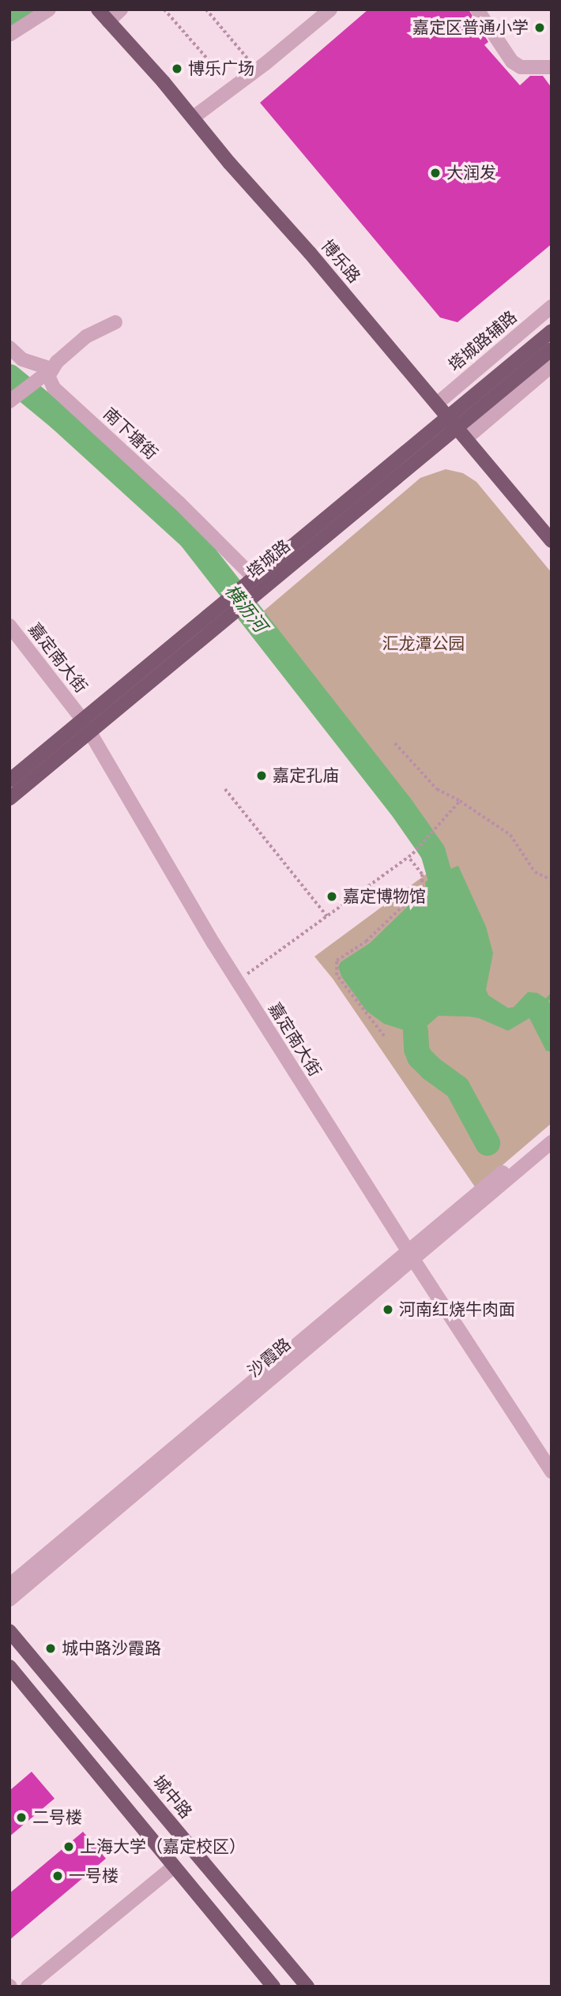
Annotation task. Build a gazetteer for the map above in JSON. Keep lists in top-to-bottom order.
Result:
{
  "streets": {
    "main road": ["博乐路", "塔城路", "城中路"],
    "street": [
      "塔城路辅路",
      "南下塘街",
      "嘉定南大街",
      "沙霞路"
    ]
  },
  "crossings": [
    ["博乐路", "塔城路辅路"],
    ["博乐路", "塔城路"],
    ["南下塘街", "塔城路"],
    ["塔城路", "嘉定南大街"],
    ["嘉定南大街", "沙霞路"]
  ],
  "water": ["横沥河"],
  "parks": ["汇龙潭公园"],
  "places": [
    "嘉定区普通小学",
    "博乐广场",
    "大润发",
    "嘉定孔庙",
    "嘉定博物馆",
    "河南红烧牛肉面",
    "城中路沙霞路",
    "二号楼",
    "上海大学（嘉定校区）",
    "一号楼"
  ]
}
